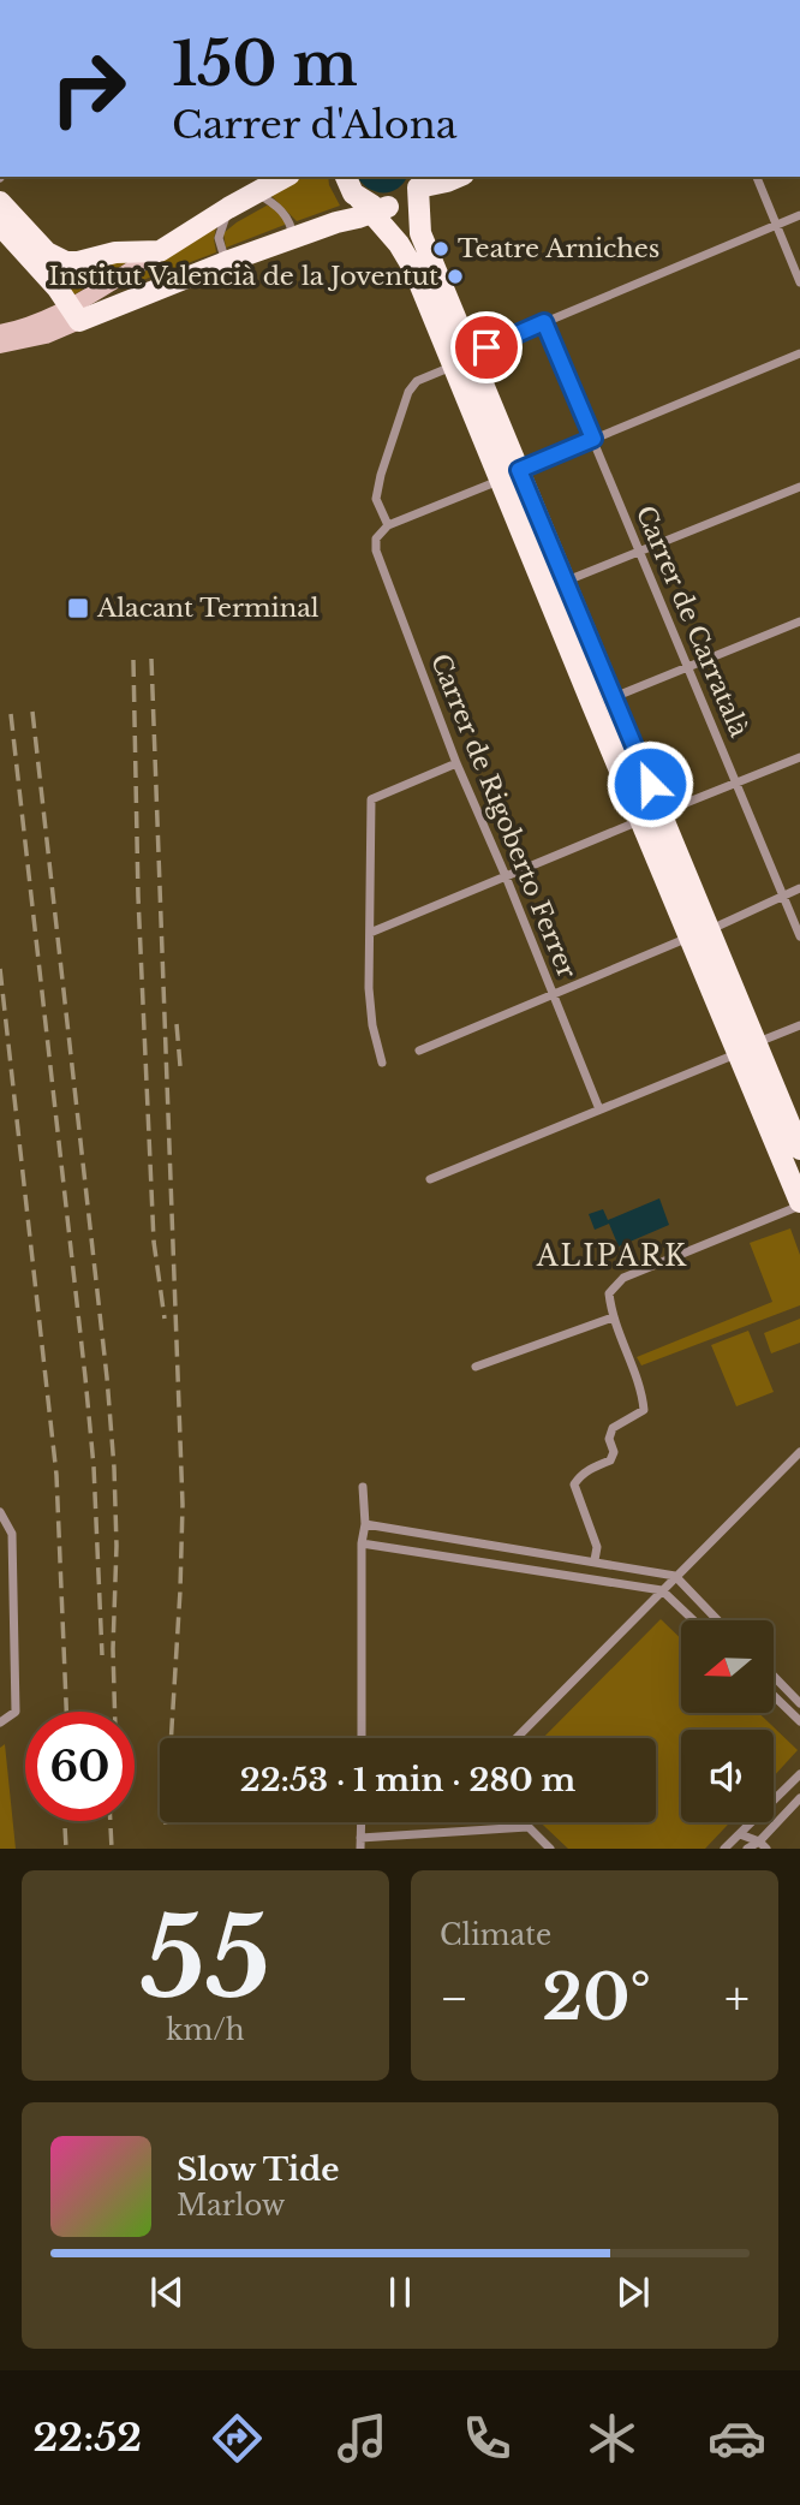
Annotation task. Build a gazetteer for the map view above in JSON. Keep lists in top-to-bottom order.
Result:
{
  "streets": {
    "street": ["Carrer de Carratalà", "Carrer de Rigoberto Ferrer"]
  },
  "districts": ["ALIPARK"],
  "places": {
    "other": ["Teatre Arniches", "Institut Valencià de la Joventut"],
    "transit": ["Alacant Terminal"]
  },
  "north": "left",
  "page": {
    "turn": ["150 m", "Carrer d'Alona"],
    "limit": "60",
    "trip": "22:53 · 1 min · 280 m",
    "tile": [
      ["55", "km/h"],
      "Climate"
    ],
    "heat": ["−", "20°", "+"],
    "song": ["Slow Tide", "Marlow"],
    "tabs": "22:52"
  }
}
